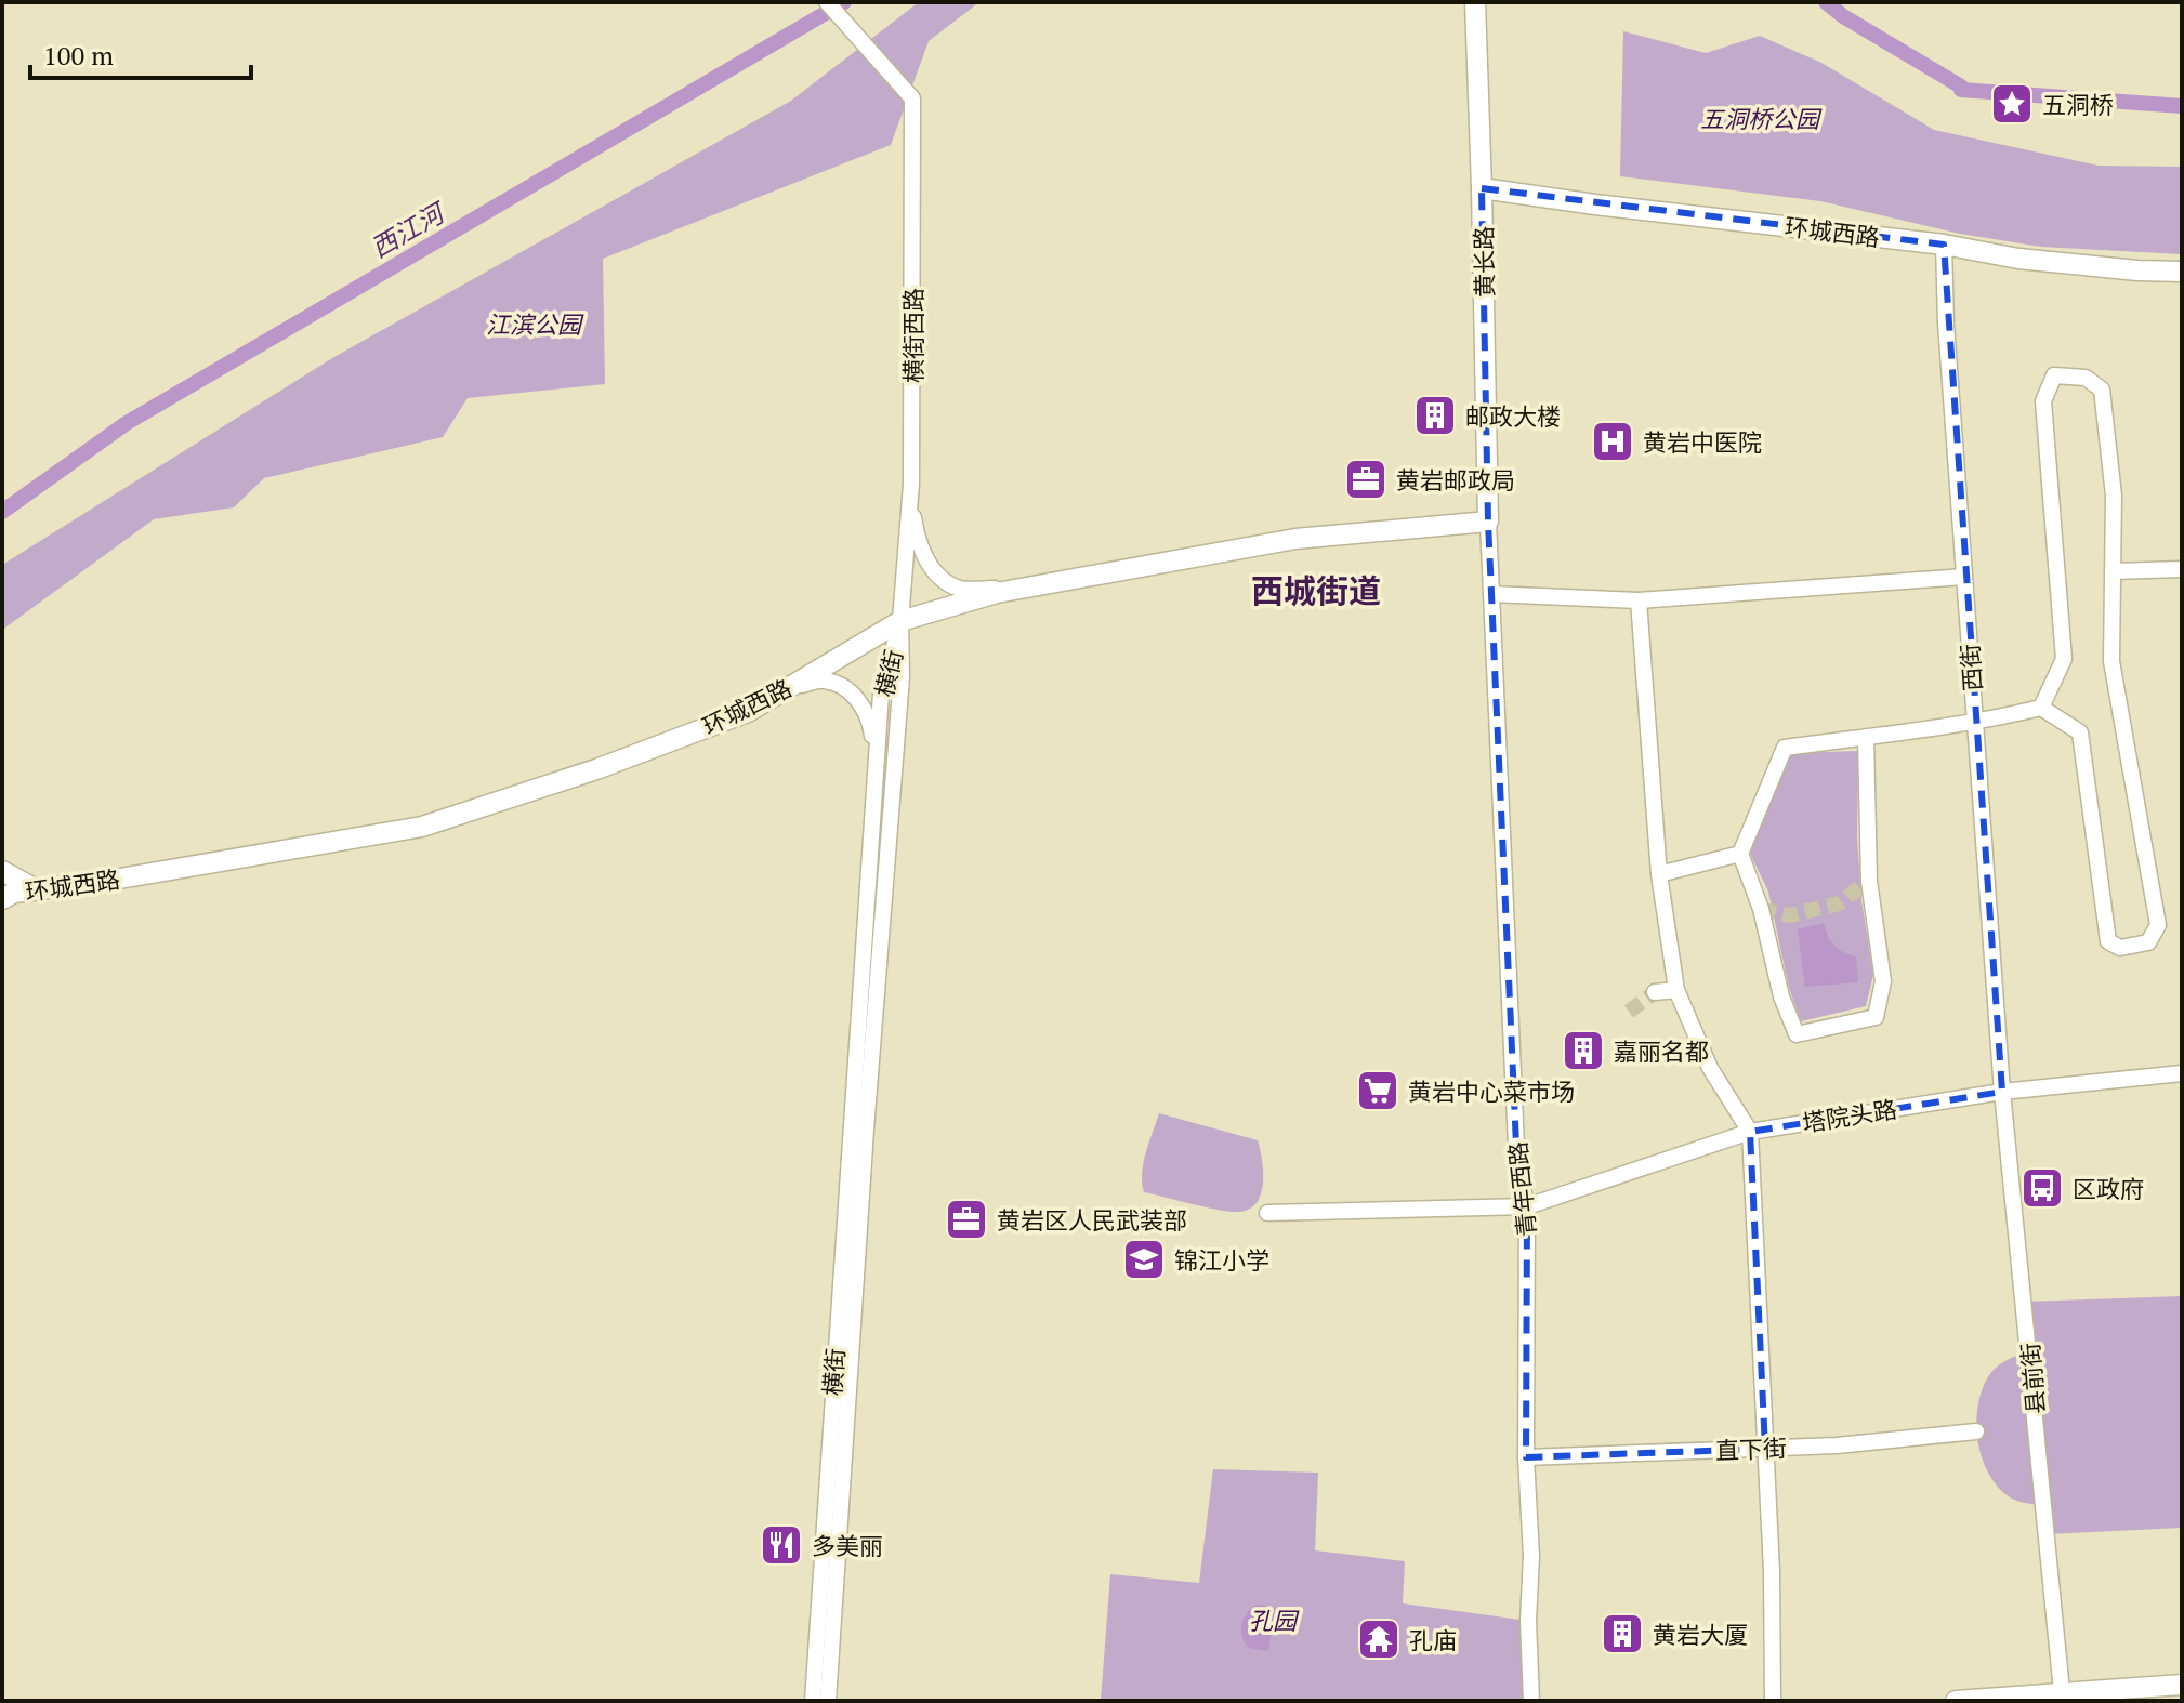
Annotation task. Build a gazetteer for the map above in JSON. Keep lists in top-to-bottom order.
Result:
{
  "streets": {
    "main road": ["环城西路", "黄长路"],
    "street": [
      "横街西路",
      "西街",
      "横街",
      "塔院头路",
      "青年西路",
      "县前街",
      "直下街"
    ]
  },
  "crossings": [
    ["环城西路", "黄长路"],
    ["环城西路", "横街西路"],
    ["环城西路", "西街"],
    ["环城西路", "横街"],
    ["环城西路", "青年西路"],
    ["黄长路", "青年西路"],
    ["横街西路", "横街"],
    ["西街", "塔院头路"],
    ["西街", "县前街"],
    ["塔院头路", "青年西路"],
    ["塔院头路", "县前街"],
    ["青年西路", "直下街"]
  ],
  "districts": ["西城街道"],
  "water": ["西江河"],
  "parks": ["五洞桥公园", "江滨公园", "孔园"],
  "places": {
    "place": ["五洞桥"],
    "building": ["邮政大楼", "嘉丽名都", "黄岩大厦"],
    "hospital": ["黄岩中医院"],
    "office": ["黄岩邮政局", "黄岩区人民武装部"],
    "supermarket": ["黄岩中心菜市场"],
    "bus stop": ["区政府"],
    "school or university": ["锦江小学"],
    "restaurant": ["多美丽"],
    "temple": ["孔庙"]
  },
  "scale_bar": "100 m"
}
